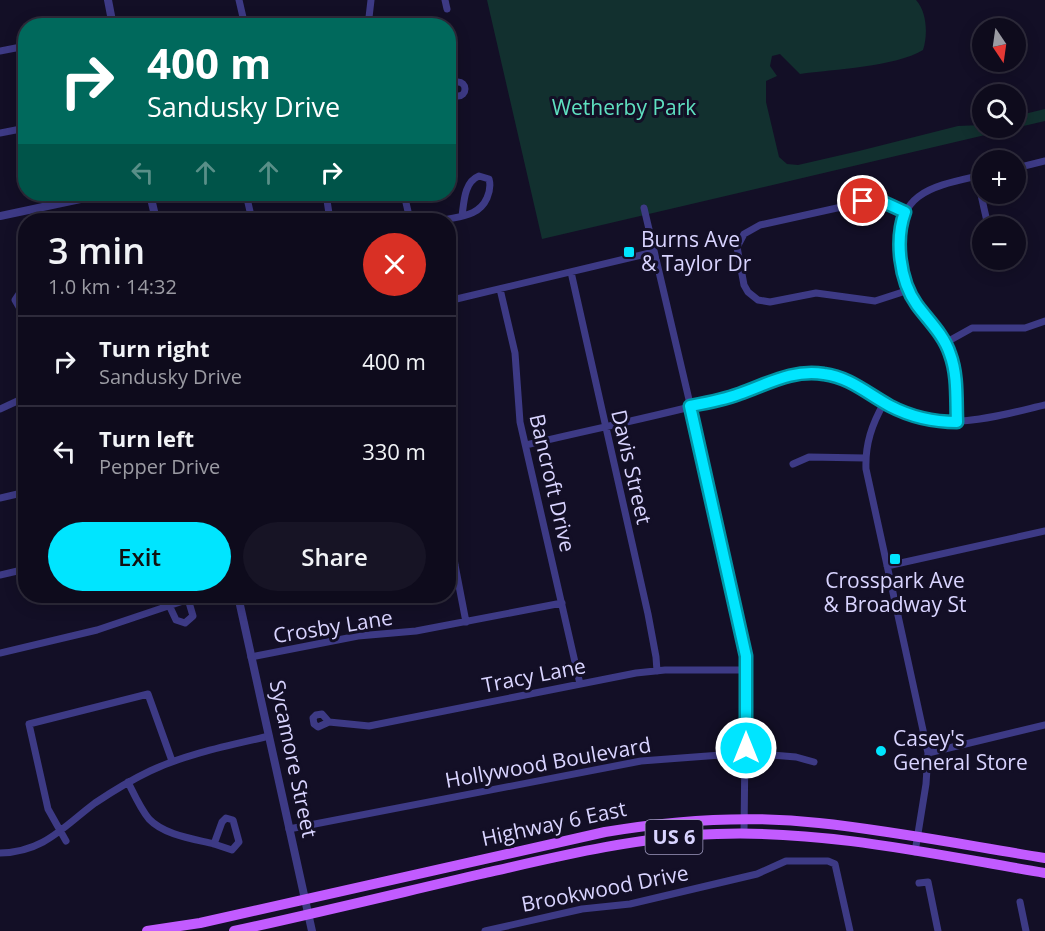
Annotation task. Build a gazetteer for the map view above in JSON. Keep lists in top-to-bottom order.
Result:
{
  "streets": {
    "main road": ["Highway 6 East", "US 6"],
    "street": [
      "Davis Street",
      "Bancroft Drive",
      "Crosby Lane",
      "Tracy Lane",
      "Sycamore Street",
      "Hollywood Boulevard",
      "Brookwood Drive"
    ]
  },
  "crossings": [
    ["Davis Street", "Tracy Lane"],
    ["Bancroft Drive", "Crosby Lane"],
    ["Bancroft Drive", "Tracy Lane"],
    ["Crosby Lane", "Sycamore Street"],
    ["Sycamore Street", "Hollywood Boulevard"],
    ["Sycamore Street", "Highway 6 East"]
  ],
  "parks": ["Wetherby Park"],
  "places": {
    "transit": ["Burns Ave & Taylor Dr", "Crosspark Ave & Broadway St"],
    "other": ["Casey's General Store"]
  },
  "north": "bottom",
  "page": {
    "map_buttons": ["+", "−"],
    "turn": ["400 m", "Sandusky Drive"],
    "heading": ["3 min", "1.0 km · 14:32"],
    "list": [
      {
        "name": "Turn right",
        "note": "Sandusky Drive",
        "value": "400 m"
      },
      {
        "name": "Turn left",
        "note": "Pepper Drive",
        "value": "330 m"
      }
    ],
    "buttons": ["Exit", "Share"]
  }
}
